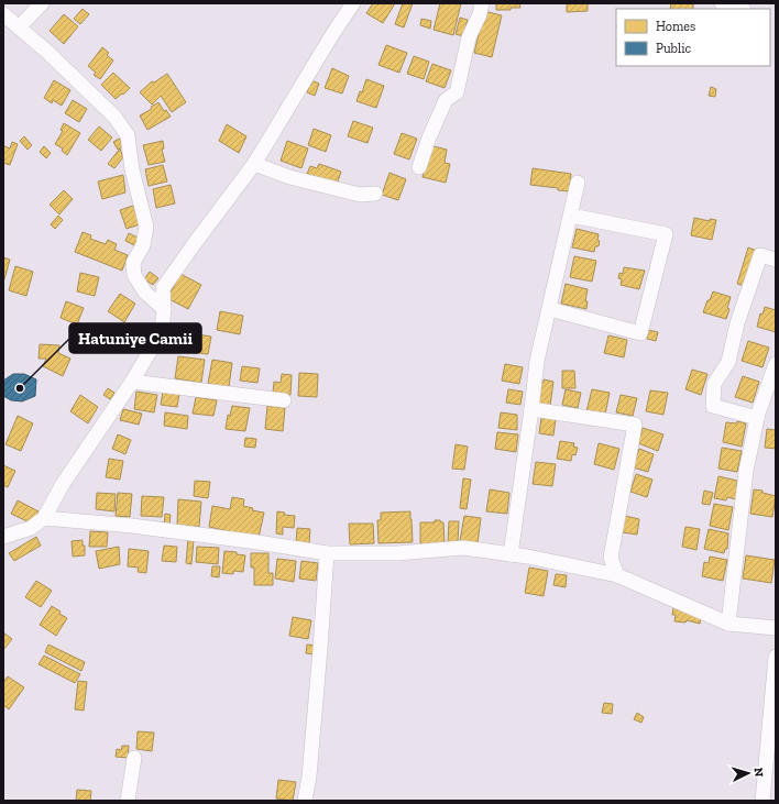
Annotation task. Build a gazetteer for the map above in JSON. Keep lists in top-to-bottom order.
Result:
{
  "places": ["Hatuniye Camii"],
  "legend": ["Homes", "Public"],
  "north": "right"
}
